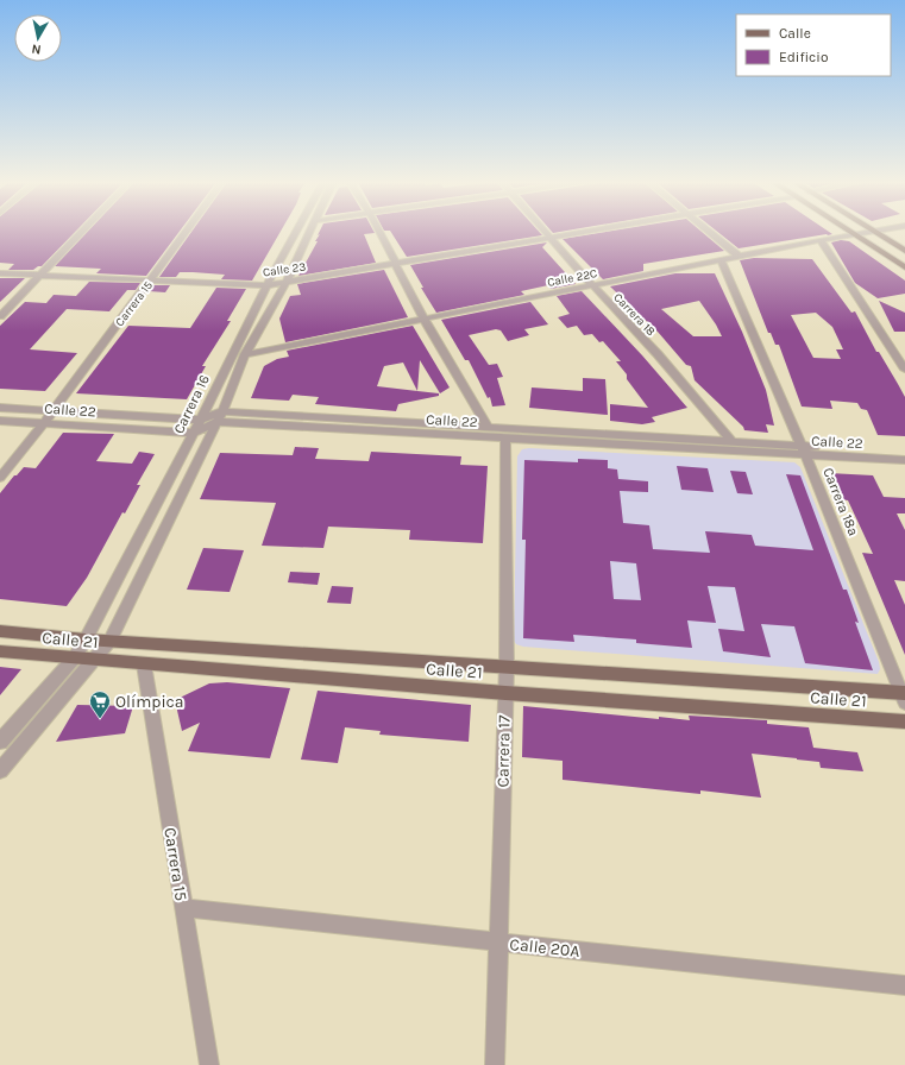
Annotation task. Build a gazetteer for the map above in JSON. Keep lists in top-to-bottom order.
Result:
{
  "streets": {
    "main road": ["Calle 21"],
    "street": [
      "Calle 23",
      "Calle 22C",
      "Carrera 15",
      "Carrera 18",
      "Carrera 16",
      "Calle 22",
      "Carrera 18a",
      "Carrera 17",
      "Calle 20A"
    ]
  },
  "crossings": [
    ["Calle 23", "Carrera 15"],
    ["Calle 23", "Carrera 18"],
    ["Calle 23", "Carrera 16"],
    ["Calle 22C", "Carrera 18"],
    ["Calle 22C", "Carrera 16"],
    ["Calle 22C", "Carrera 18a"],
    ["Carrera 15", "Calle 22"],
    ["Carrera 15", "Calle 21"],
    ["Carrera 15", "Calle 20A"],
    ["Carrera 18", "Calle 22"],
    ["Carrera 16", "Calle 22"],
    ["Carrera 16", "Calle 21"],
    ["Calle 22", "Carrera 18a"],
    ["Calle 22", "Carrera 17"],
    ["Carrera 18a", "Calle 21"],
    ["Calle 21", "Carrera 17"],
    ["Carrera 17", "Calle 20A"]
  ],
  "places": {
    "supermarket": ["Olímpica"]
  },
  "legend": ["Calle", "Edificio"],
  "north": "bottom"
}
